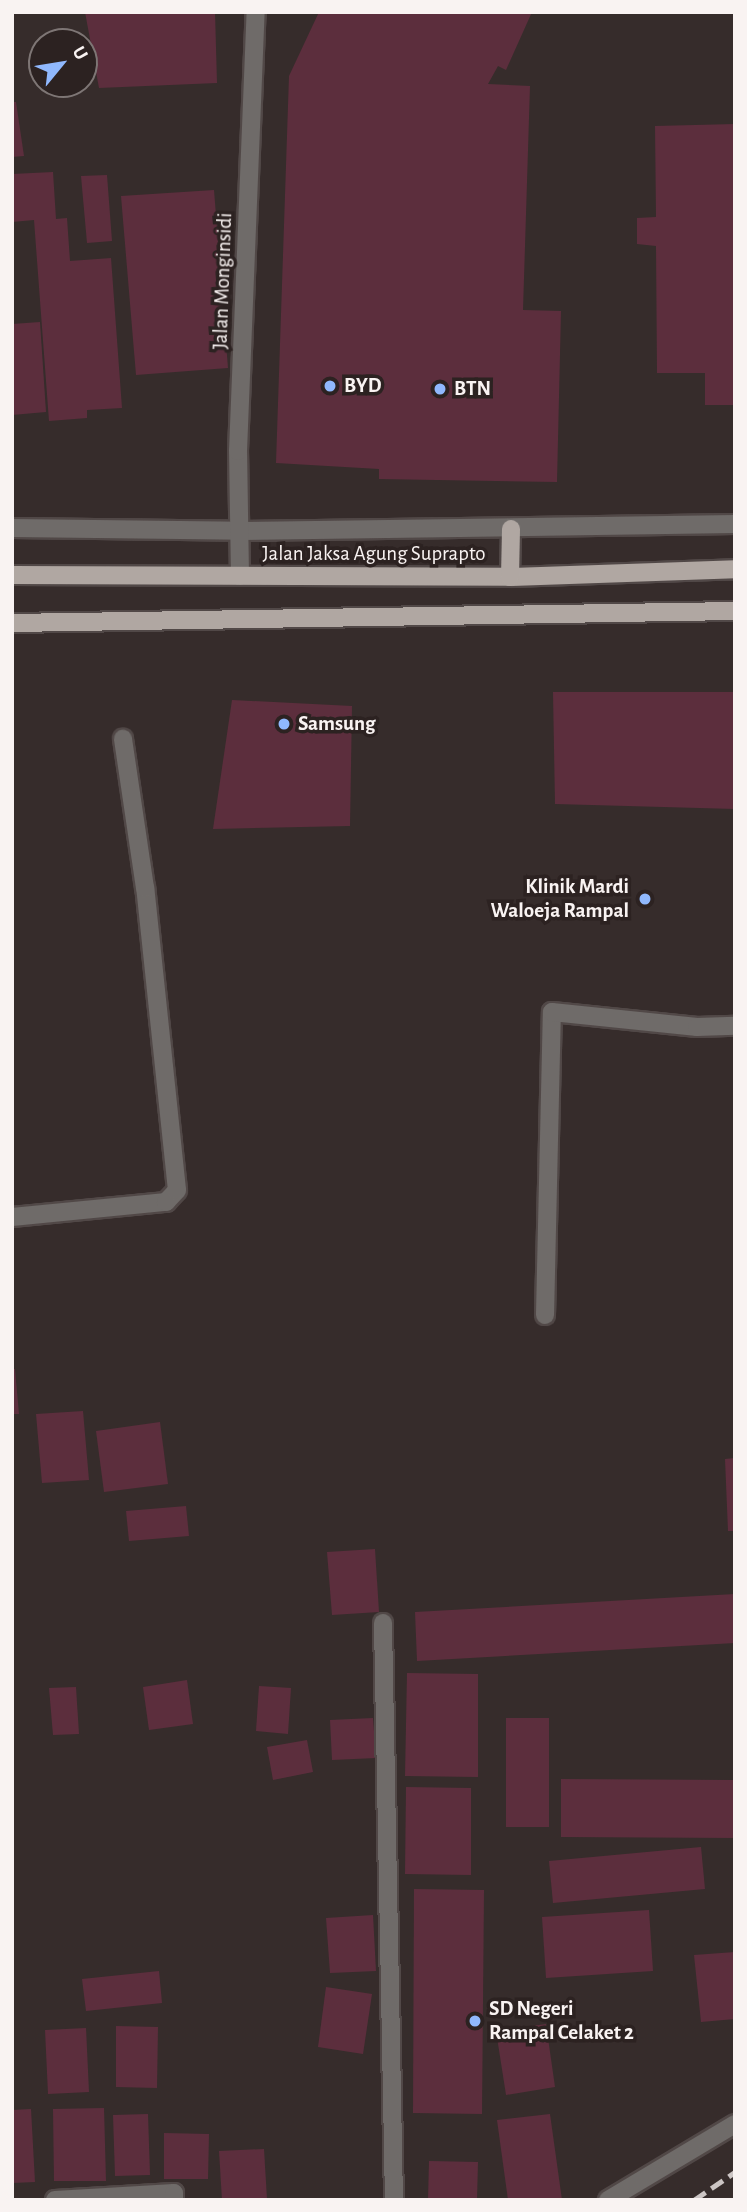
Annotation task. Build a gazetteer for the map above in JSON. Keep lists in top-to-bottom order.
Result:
{
  "streets": {
    "main road": ["Jalan Jaksa Agung Suprapto"],
    "street": ["Jalan Monginsidi"]
  },
  "crossings": [
    ["Jalan Monginsidi", "Jalan Jaksa Agung Suprapto"]
  ],
  "places": [
    "BYD",
    "BTN",
    "Samsung",
    "Klinik Mardi Waloeja Rampal",
    "SD Negeri Rampal Celaket 2"
  ],
  "north": "top right"
}
